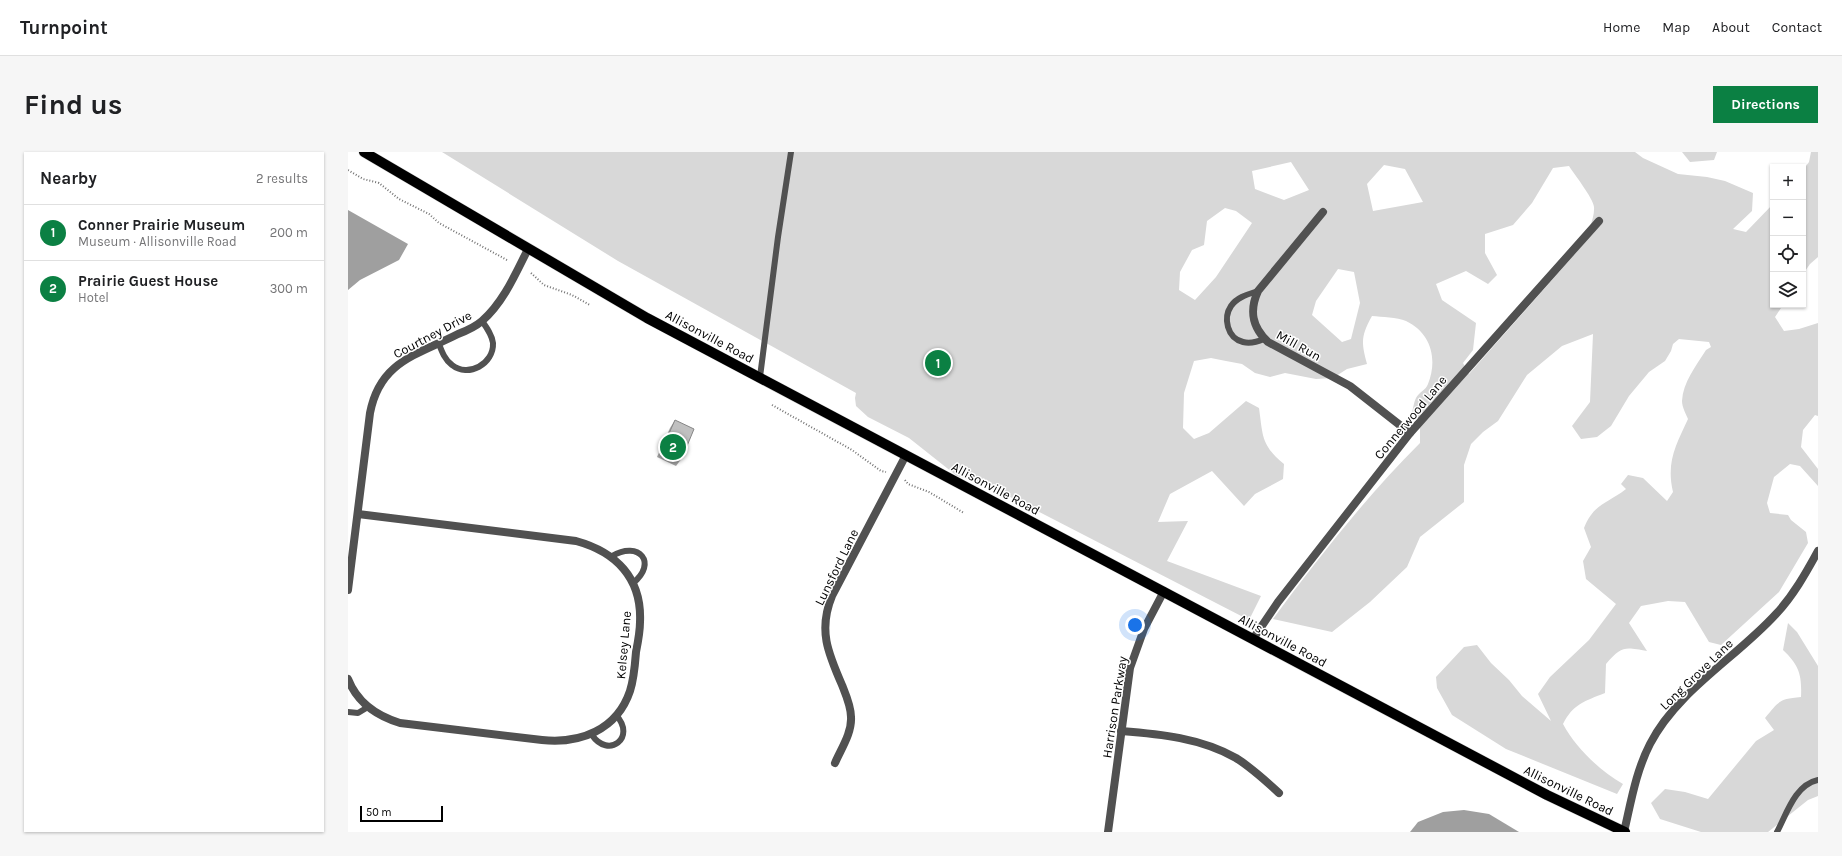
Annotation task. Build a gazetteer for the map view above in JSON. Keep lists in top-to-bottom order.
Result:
{
  "streets": {
    "main road": ["Allisonville Road"],
    "street": [
      "Courtney Drive",
      "Mill Run",
      "Connerwood Lane",
      "Lunsford Lane",
      "Kelsey Lane",
      "Long Grove Lane",
      "Harrison Parkway"
    ]
  },
  "crossings": [
    ["Courtney Drive", "Allisonville Road"],
    ["Courtney Drive", "Kelsey Lane"],
    ["Allisonville Road", "Connerwood Lane"],
    ["Allisonville Road", "Lunsford Lane"],
    ["Allisonville Road", "Long Grove Lane"],
    ["Allisonville Road", "Harrison Parkway"],
    ["Mill Run", "Connerwood Lane"]
  ],
  "scale_bar": "50 m",
  "page": {
    "header": "Turnpoint",
    "nav": [
      "Home",
      "Map",
      "About",
      "Contact"
    ],
    "buttons": "Directions",
    "title": "Find us",
    "heading": ["Nearby", "2 results"],
    "map_buttons": ["+", "−"],
    "list": [
      {
        "mark": "1",
        "name": "Conner Prairie Museum",
        "note": "Museum · Allisonville Road",
        "value": "200 m"
      },
      {
        "mark": "2",
        "name": "Prairie Guest House",
        "note": "Hotel",
        "value": "300 m"
      }
    ],
    "pins": ["1", "2"],
    "scale": "50 m"
  }
}
